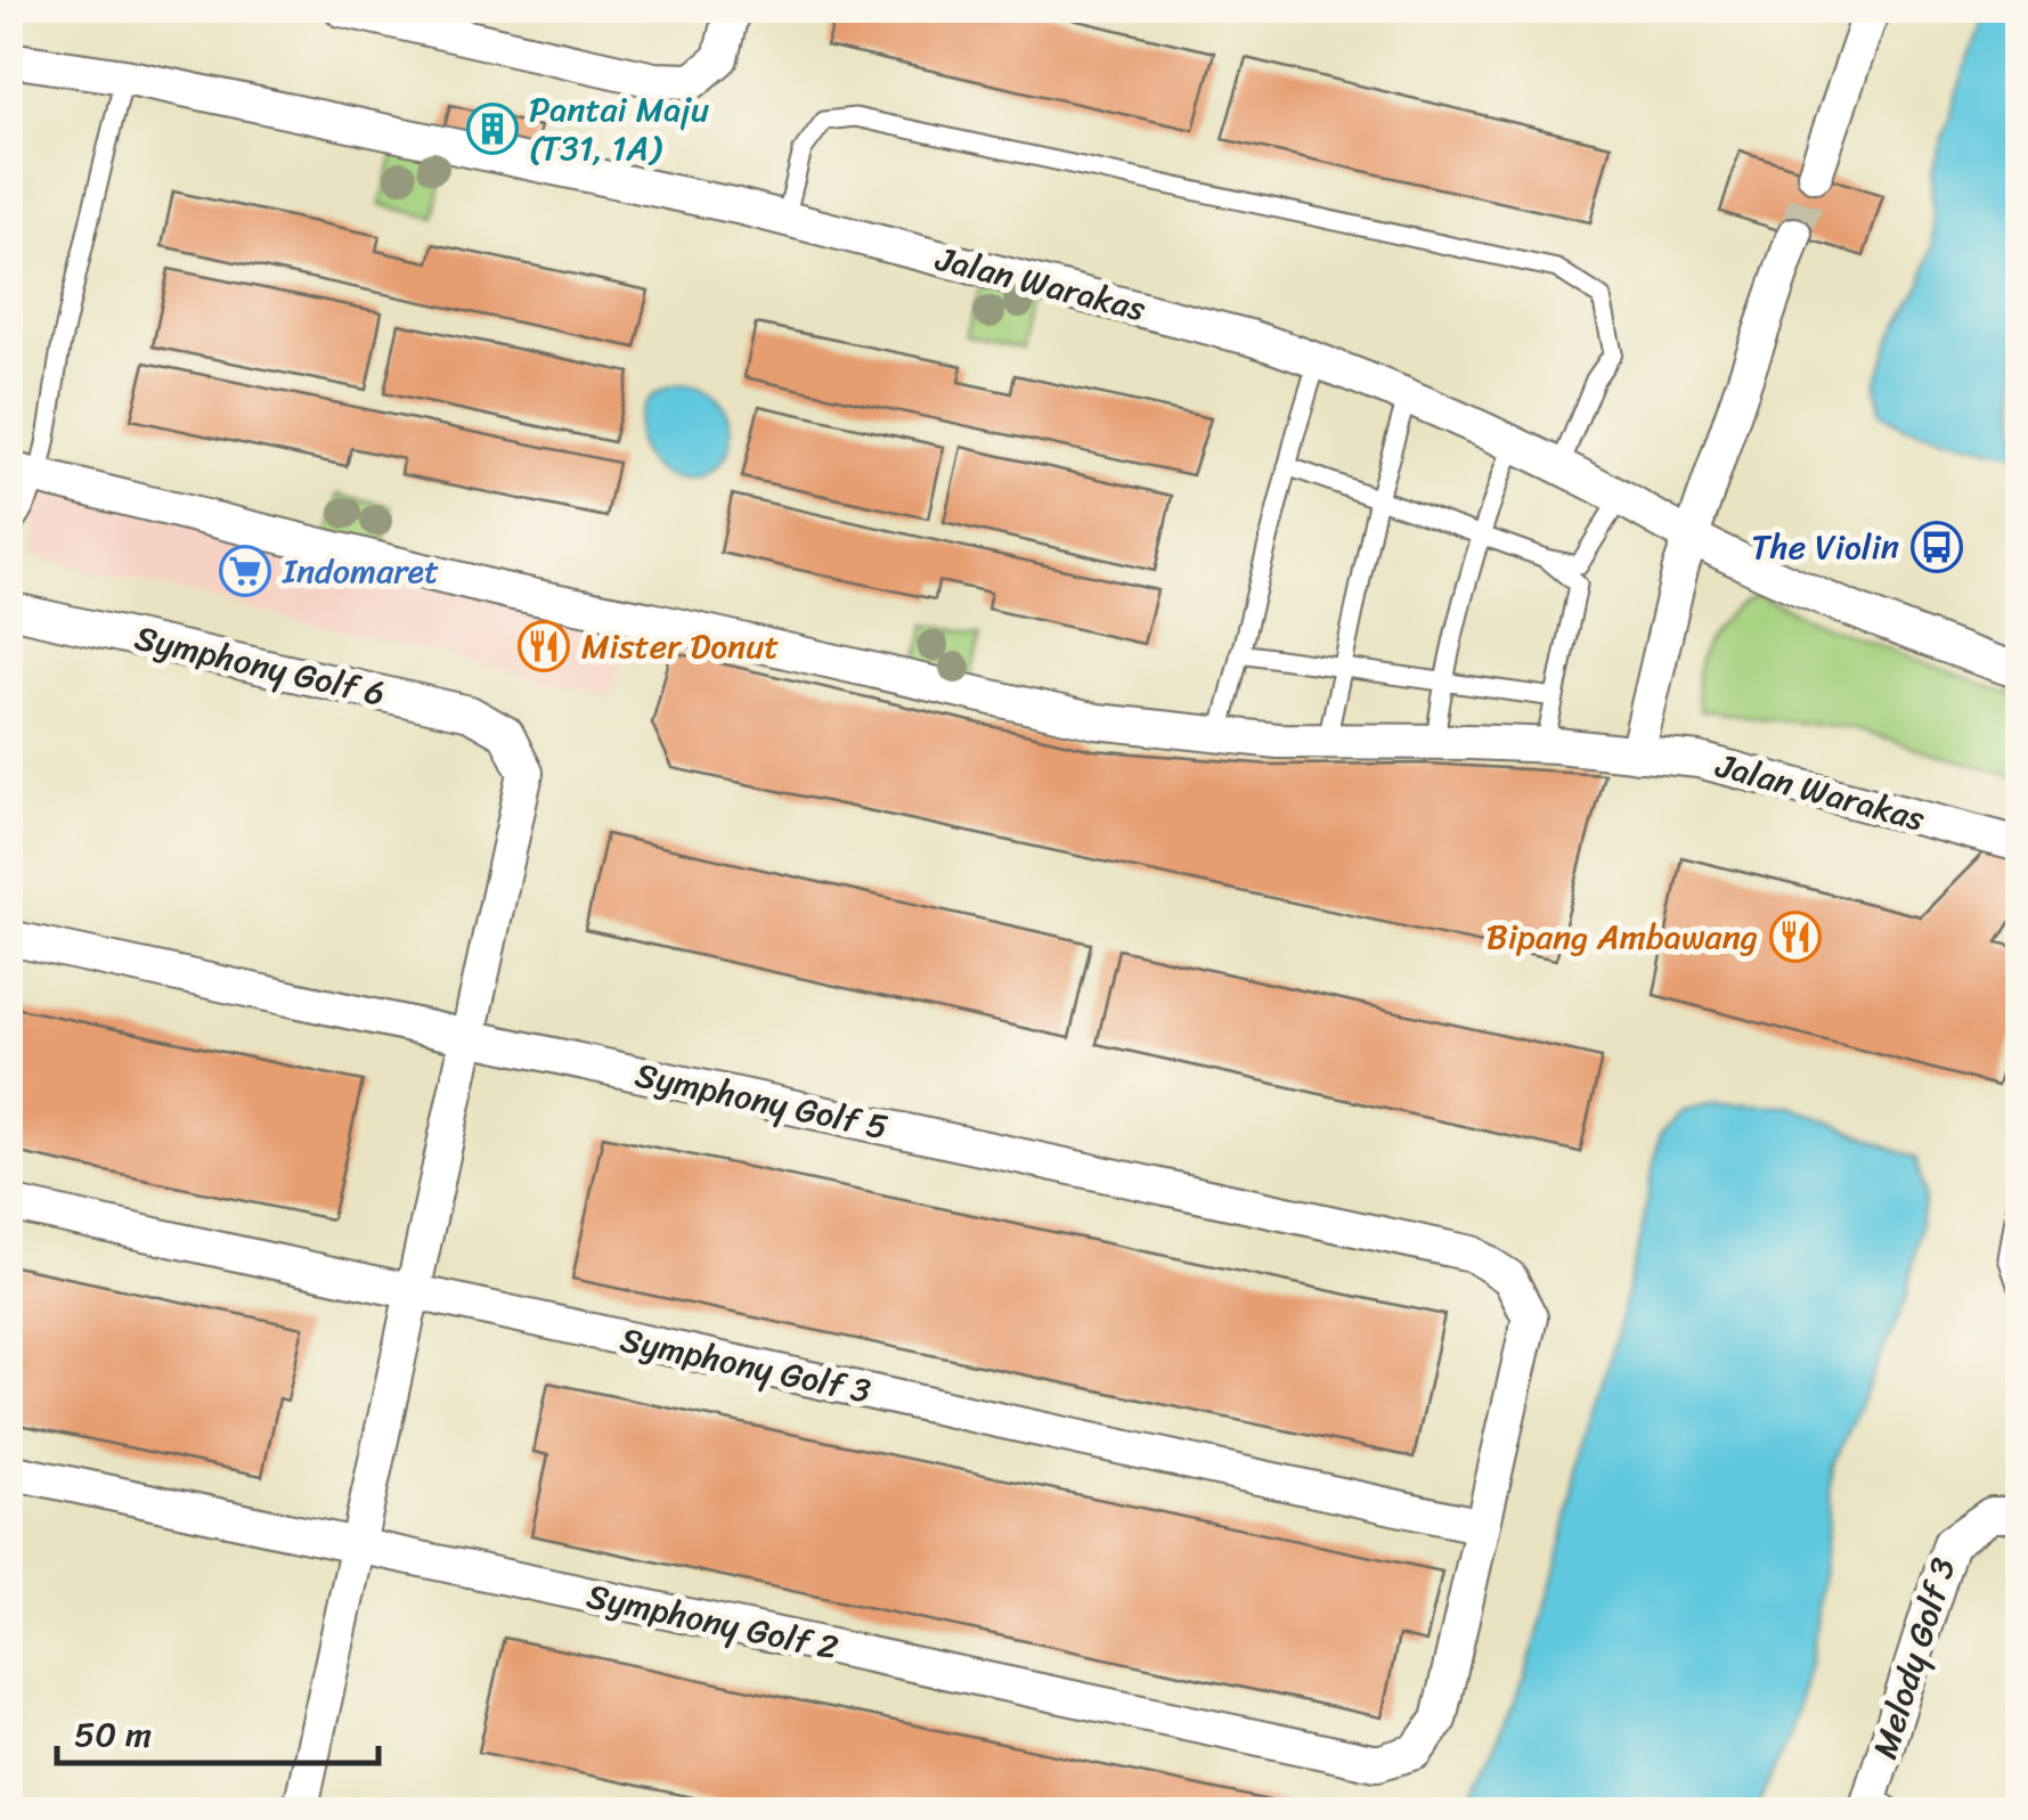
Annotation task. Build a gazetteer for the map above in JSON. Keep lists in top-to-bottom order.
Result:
{
  "streets": {
    "street": [
      "Jalan Warakas",
      "Symphony Golf 6",
      "Symphony Golf 5",
      "Symphony Golf 3",
      "Symphony Golf 2",
      "Melody Golf 3"
    ]
  },
  "crossings": [
    ["Symphony Golf 6", "Symphony Golf 5"],
    ["Symphony Golf 5", "Symphony Golf 3"],
    ["Symphony Golf 5", "Symphony Golf 2"],
    ["Symphony Golf 3", "Symphony Golf 2"]
  ],
  "places": {
    "building": ["Pantai Maju (T31, 1A)"],
    "bus stop": ["The Violin"],
    "supermarket": ["Indomaret"],
    "restaurant": ["Mister Donut", "Bipang Ambawang"]
  },
  "scale_bar": "50 m"
}
